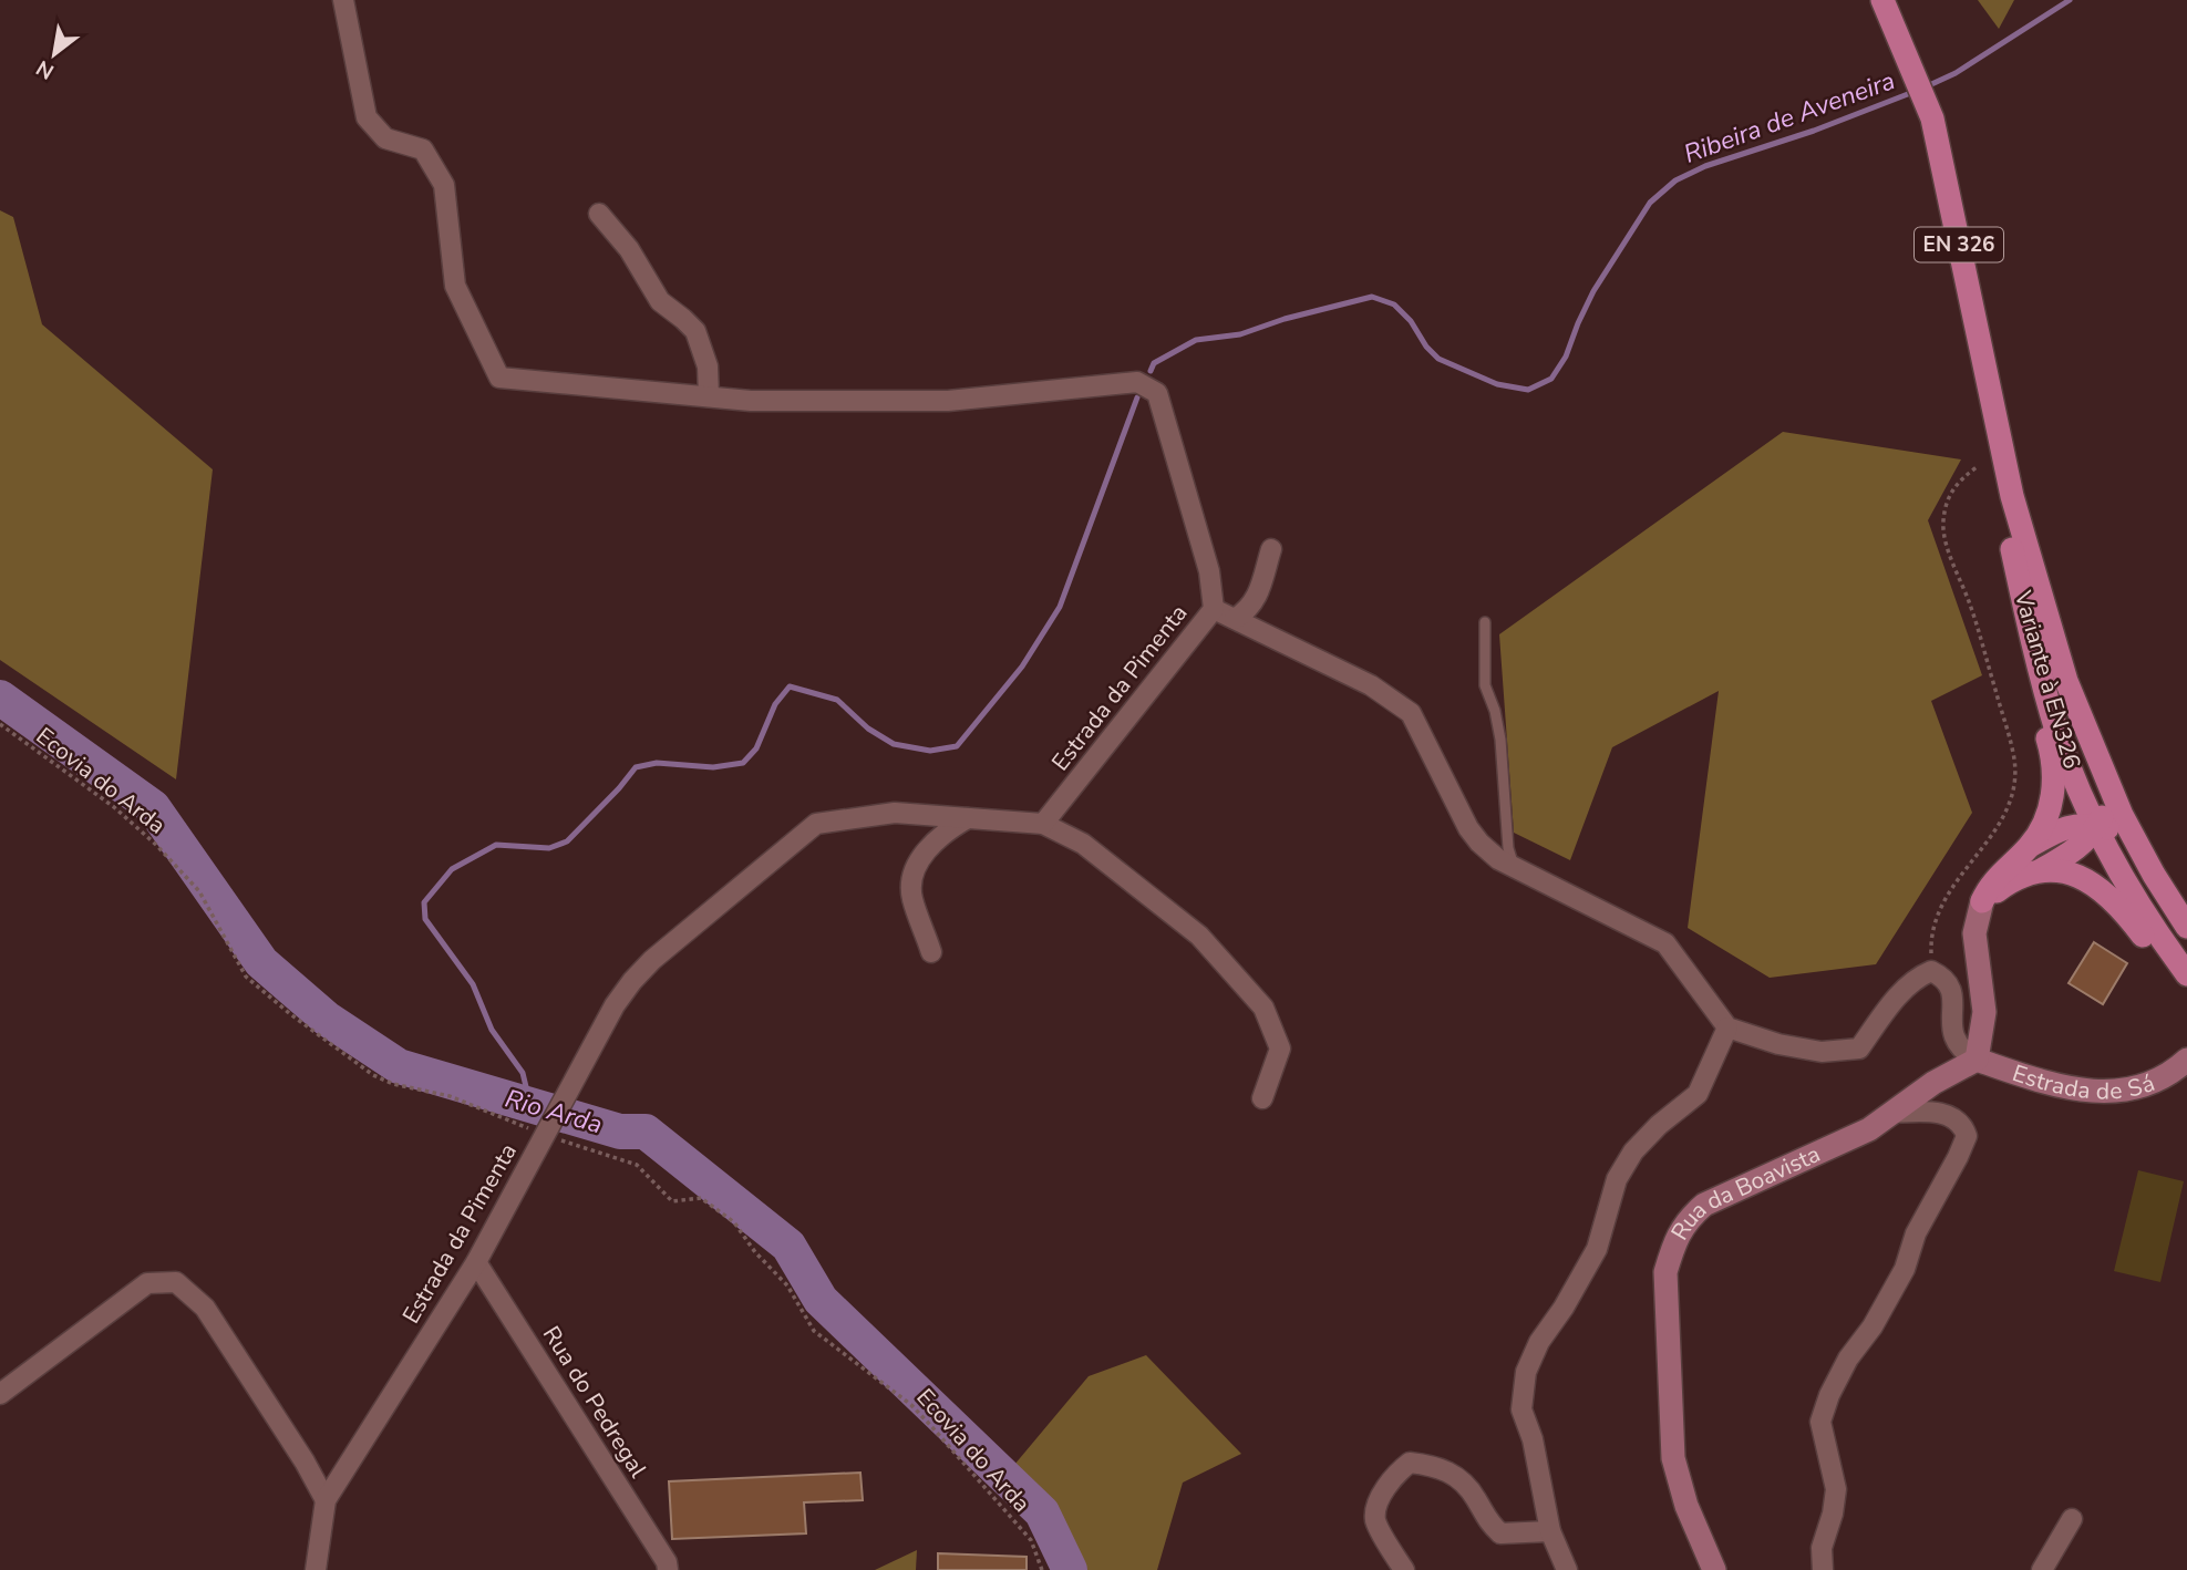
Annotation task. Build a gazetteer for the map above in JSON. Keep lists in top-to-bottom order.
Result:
{
  "streets": {
    "main road": ["EN 326", "Variante à EN326"],
    "street": [
      "Estrada da Pimenta",
      "Estrada de Sá",
      "Rua da Boavista",
      "Rua do Pedregal"
    ],
    "path": ["Ecovia do Arda"]
  },
  "crossings": [
    ["Estrada da Pimenta", "Ecovia do Arda"],
    ["Estrada da Pimenta", "Rua do Pedregal"],
    ["Estrada de Sá", "Rua da Boavista"]
  ],
  "water": ["Ribeira de Aveneira", "Rio Arda"],
  "north": "bottom left"
}
